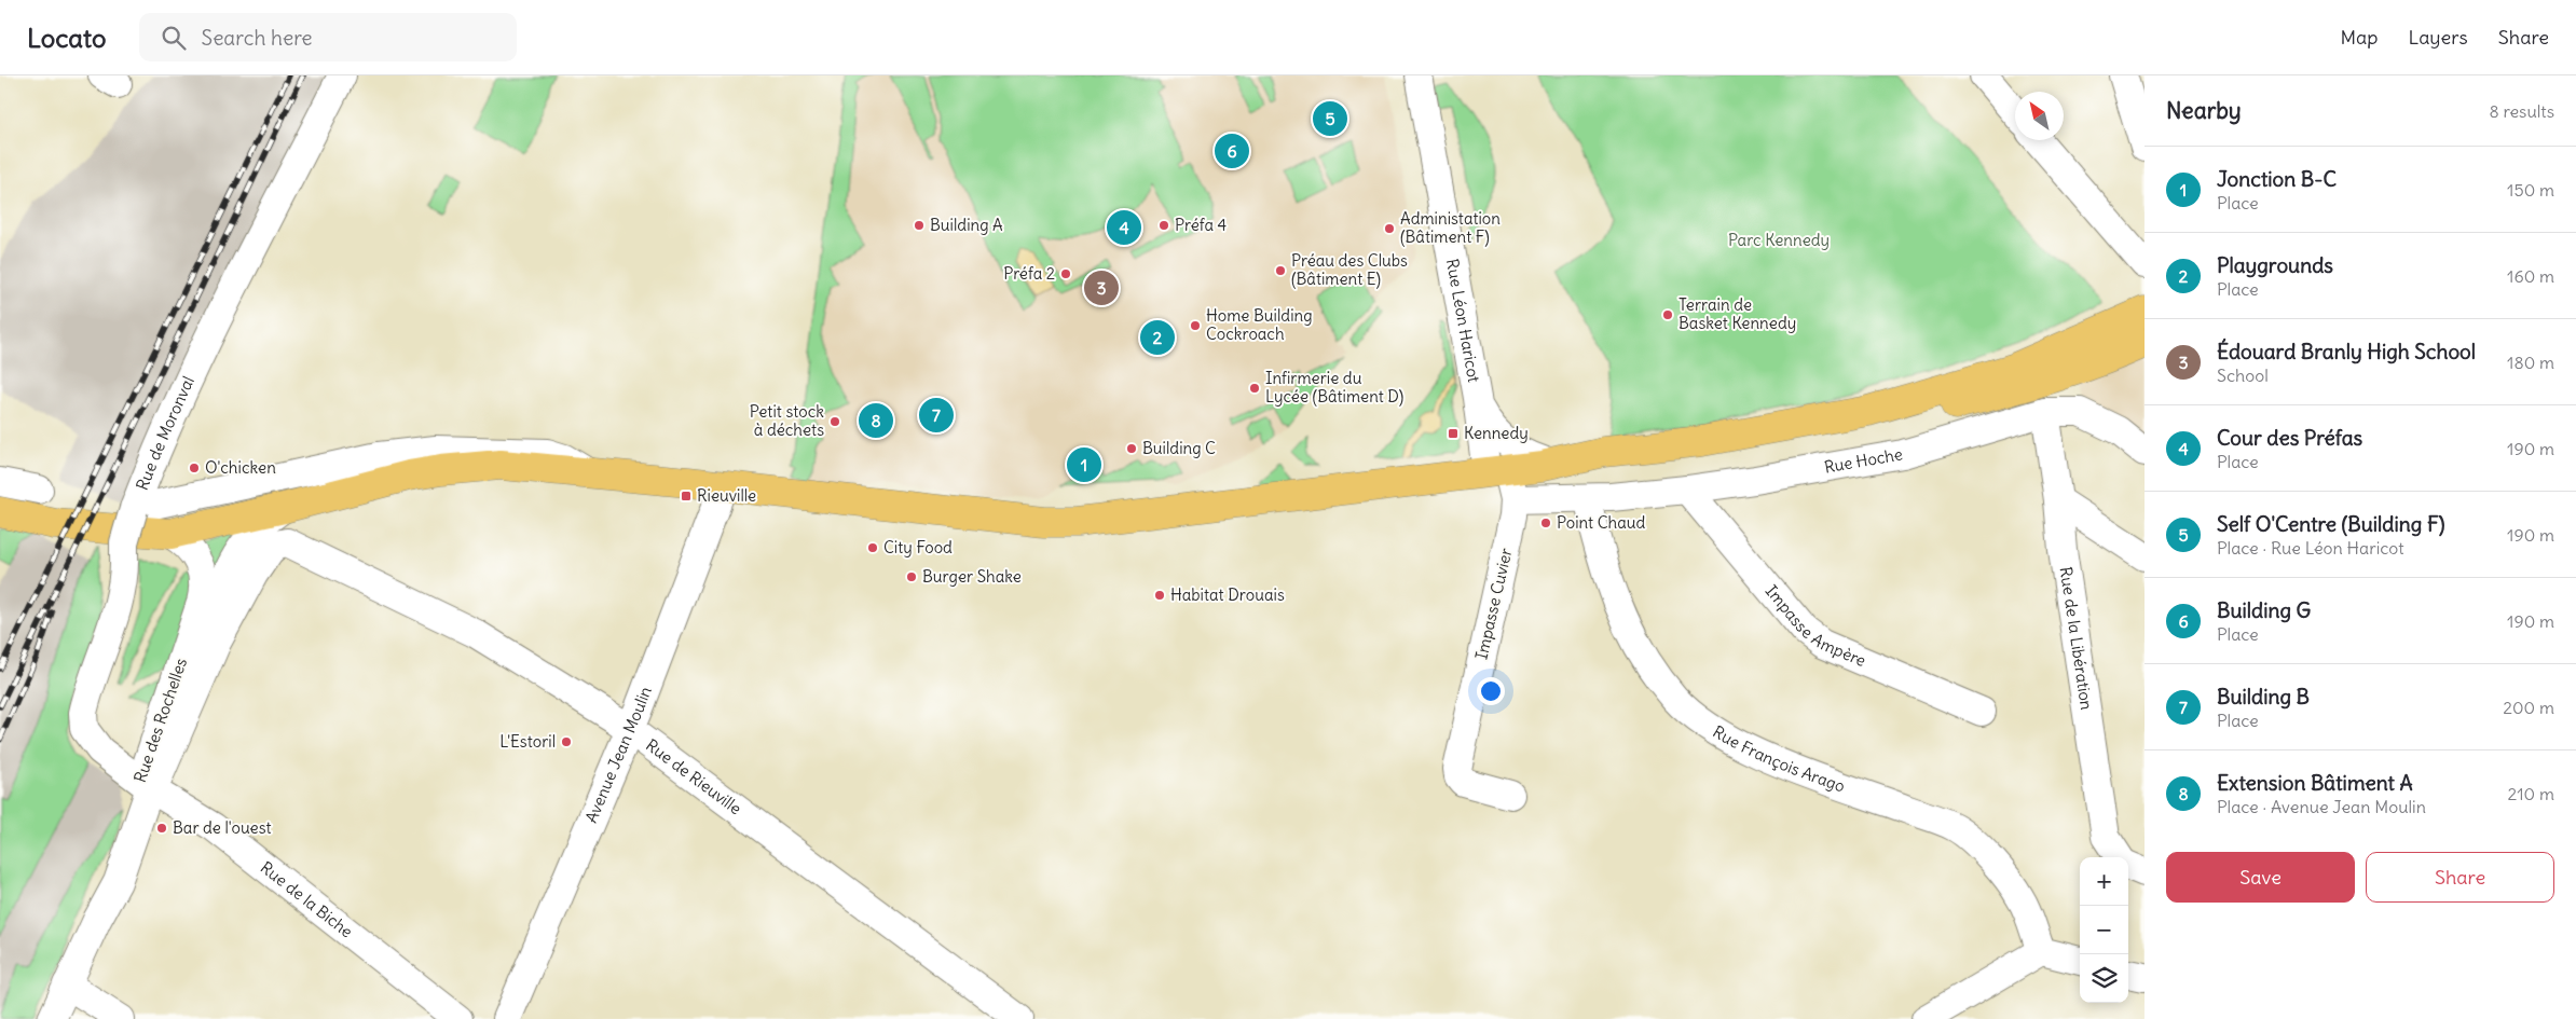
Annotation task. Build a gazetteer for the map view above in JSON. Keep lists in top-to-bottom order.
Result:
{
  "streets": {
    "street": [
      "Rue Léon Haricot",
      "Rue de Moronval",
      "Rue Hoche",
      "Impasse Cuvier",
      "Impasse Ampère",
      "Rue de la Libération",
      "Rue des Rochelles",
      "Avenue Jean Moulin",
      "Rue François Arago",
      "Rue de Rieuville",
      "Rue de la Biche"
    ]
  },
  "crossings": [
    ["Rue Léon Haricot", "Impasse Cuvier"],
    ["Rue de Moronval", "Rue des Rochelles"],
    ["Rue de Moronval", "Rue de la Biche"],
    ["Rue Hoche", "Impasse Cuvier"],
    ["Rue Hoche", "Impasse Ampère"],
    ["Rue Hoche", "Rue de la Libération"],
    ["Rue Hoche", "Rue François Arago"],
    ["Rue des Rochelles", "Rue de Rieuville"],
    ["Rue des Rochelles", "Rue de la Biche"],
    ["Avenue Jean Moulin", "Rue de Rieuville"]
  ],
  "parks": ["Parc Kennedy"],
  "places": {
    "other": [
      "Building A",
      "Préfa 4",
      "Administation (Bâtiment F)",
      "Préau des Clubs (Bâtiment E)",
      "Préfa 2",
      "Terrain de Basket Kennedy",
      "Home Building Cockroach",
      "Infirmerie du Lycée (Bâtiment D)",
      "Petit stock à déchets",
      "Building C",
      "O'chicken",
      "Point Chaud",
      "City Food",
      "Burger Shake",
      "Habitat Drouais",
      "L'Estoril",
      "Bar de l'ouest"
    ],
    "transit": ["Kennedy", "Rieuville"]
  },
  "north": "top left",
  "page": {
    "header": "Locato",
    "search": "Search here",
    "nav": ["Map", "Layers", "Share"],
    "heading": ["Nearby", "8 results"],
    "pins": [
      "5",
      "6",
      "4",
      "3",
      "2",
      "7",
      "8",
      "1"
    ],
    "list": [
      {
        "mark": "1",
        "name": "Jonction B-C",
        "note": "Place",
        "value": "150 m"
      },
      {
        "mark": "2",
        "name": "Playgrounds",
        "note": "Place",
        "value": "160 m"
      },
      {
        "mark": "3",
        "name": "Édouard Branly High School",
        "note": "School",
        "value": "180 m"
      },
      {
        "mark": "4",
        "name": "Cour des Préfas",
        "note": "Place",
        "value": "190 m"
      },
      {
        "mark": "5",
        "name": "Self O'Centre (Building F)",
        "note": "Place · Rue Léon Haricot",
        "value": "190 m"
      },
      {
        "mark": "6",
        "name": "Building G",
        "note": "Place",
        "value": "190 m"
      },
      {
        "mark": "7",
        "name": "Building B",
        "note": "Place",
        "value": "200 m"
      },
      {
        "mark": "8",
        "name": "Extension Bâtiment A",
        "note": "Place · Avenue Jean Moulin",
        "value": "210 m"
      }
    ],
    "buttons": ["Save", "Share"],
    "map_buttons": ["+", "−"]
  }
}
